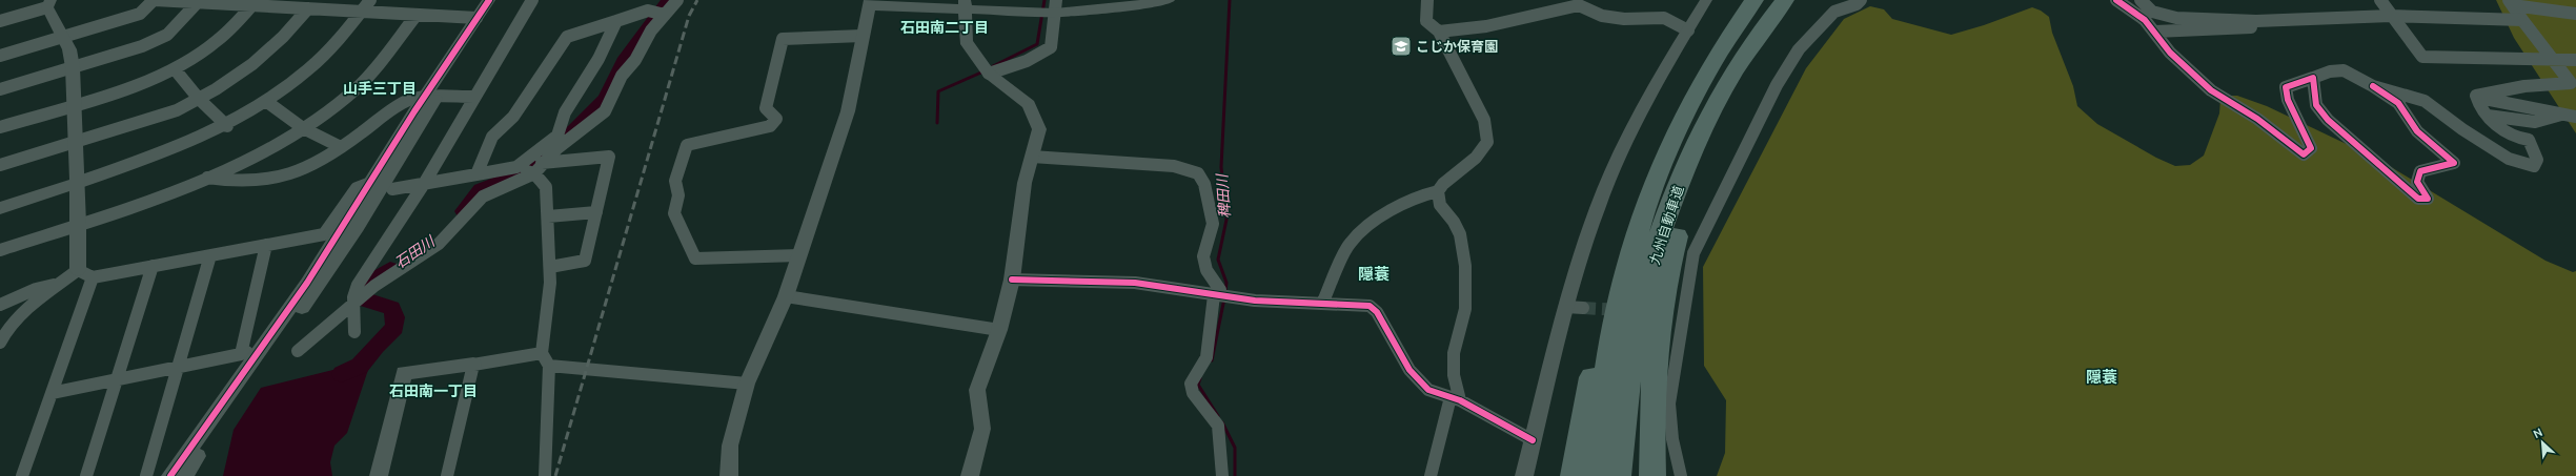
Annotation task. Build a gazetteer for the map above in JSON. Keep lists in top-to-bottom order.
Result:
{
  "streets": {
    "highway": ["九州自動車道"]
  },
  "districts": [
    "石田南二丁目",
    "山手三丁目",
    "隠蓑",
    "隠蓑",
    "石田南一丁目"
  ],
  "water": ["稗田川", "石田川"],
  "places": {
    "school or university": ["こじか保育園"]
  },
  "north": "top left"
}
